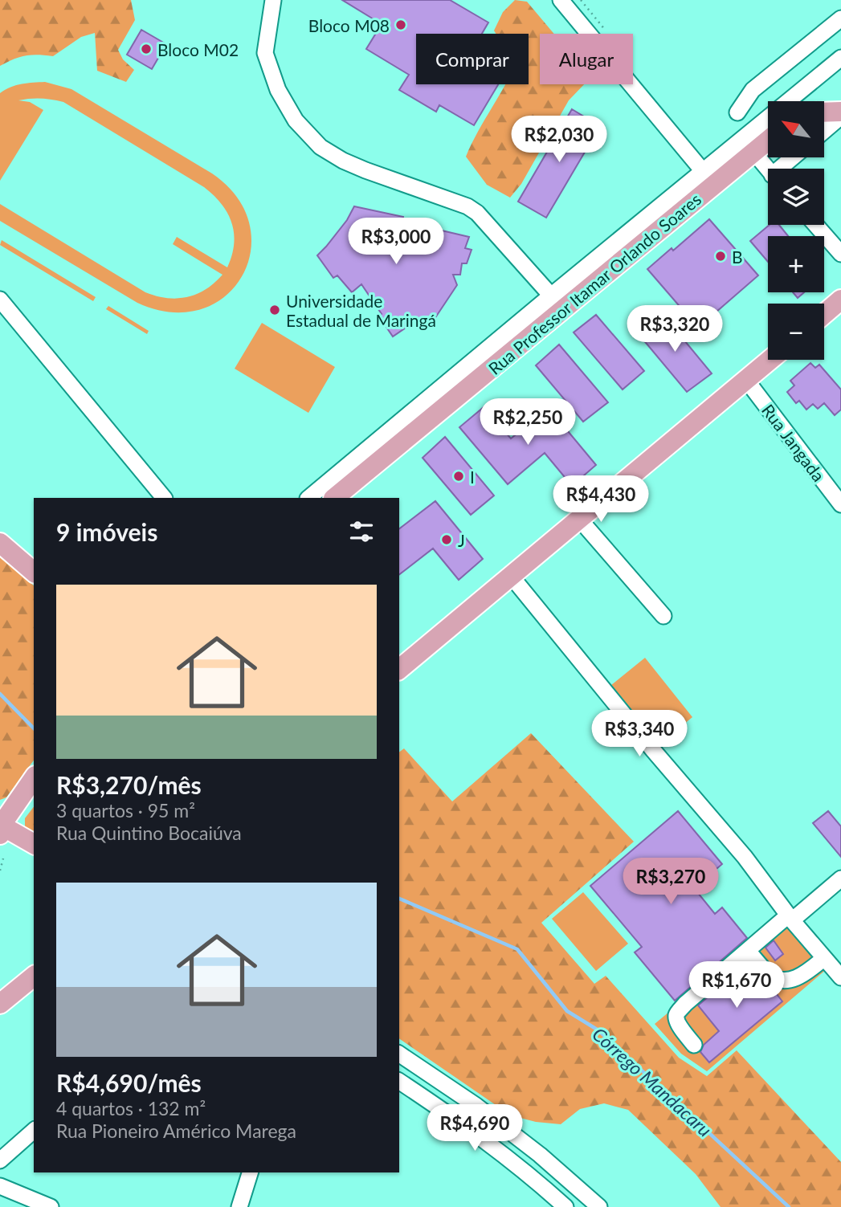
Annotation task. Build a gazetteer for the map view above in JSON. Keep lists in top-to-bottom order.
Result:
{
  "streets": {
    "main road": ["Rua Professor Itamar Orlando Soares"],
    "street": ["Rua Jangada"]
  },
  "water": ["Córrego Mandacaru"],
  "places": [
    "Bloco M08",
    "Bloco M02",
    "B",
    "Universidade Estadual de Maringá",
    "I",
    "J"
  ],
  "north": "top left",
  "page": {
    "chip": ["Comprar", "Alugar"],
    "map_buttons": ["+", "−"],
    "price": [
      "R$2,030",
      "R$3,000",
      "R$3,320",
      "R$2,250",
      "R$4,430",
      "R$3,340",
      "R$3,270",
      "R$1,670",
      "R$4,690"
    ],
    "heading": "9 imóveis",
    "list": [
      {
        "name": "R$3,270/mês",
        "note": "3 quartos · 95 m² · Rua Quintino Bocaiúva"
      },
      {
        "name": "R$4,690/mês",
        "note": "4 quartos · 132 m² · Rua Pioneiro Américo Marega"
      }
    ]
  }
}
